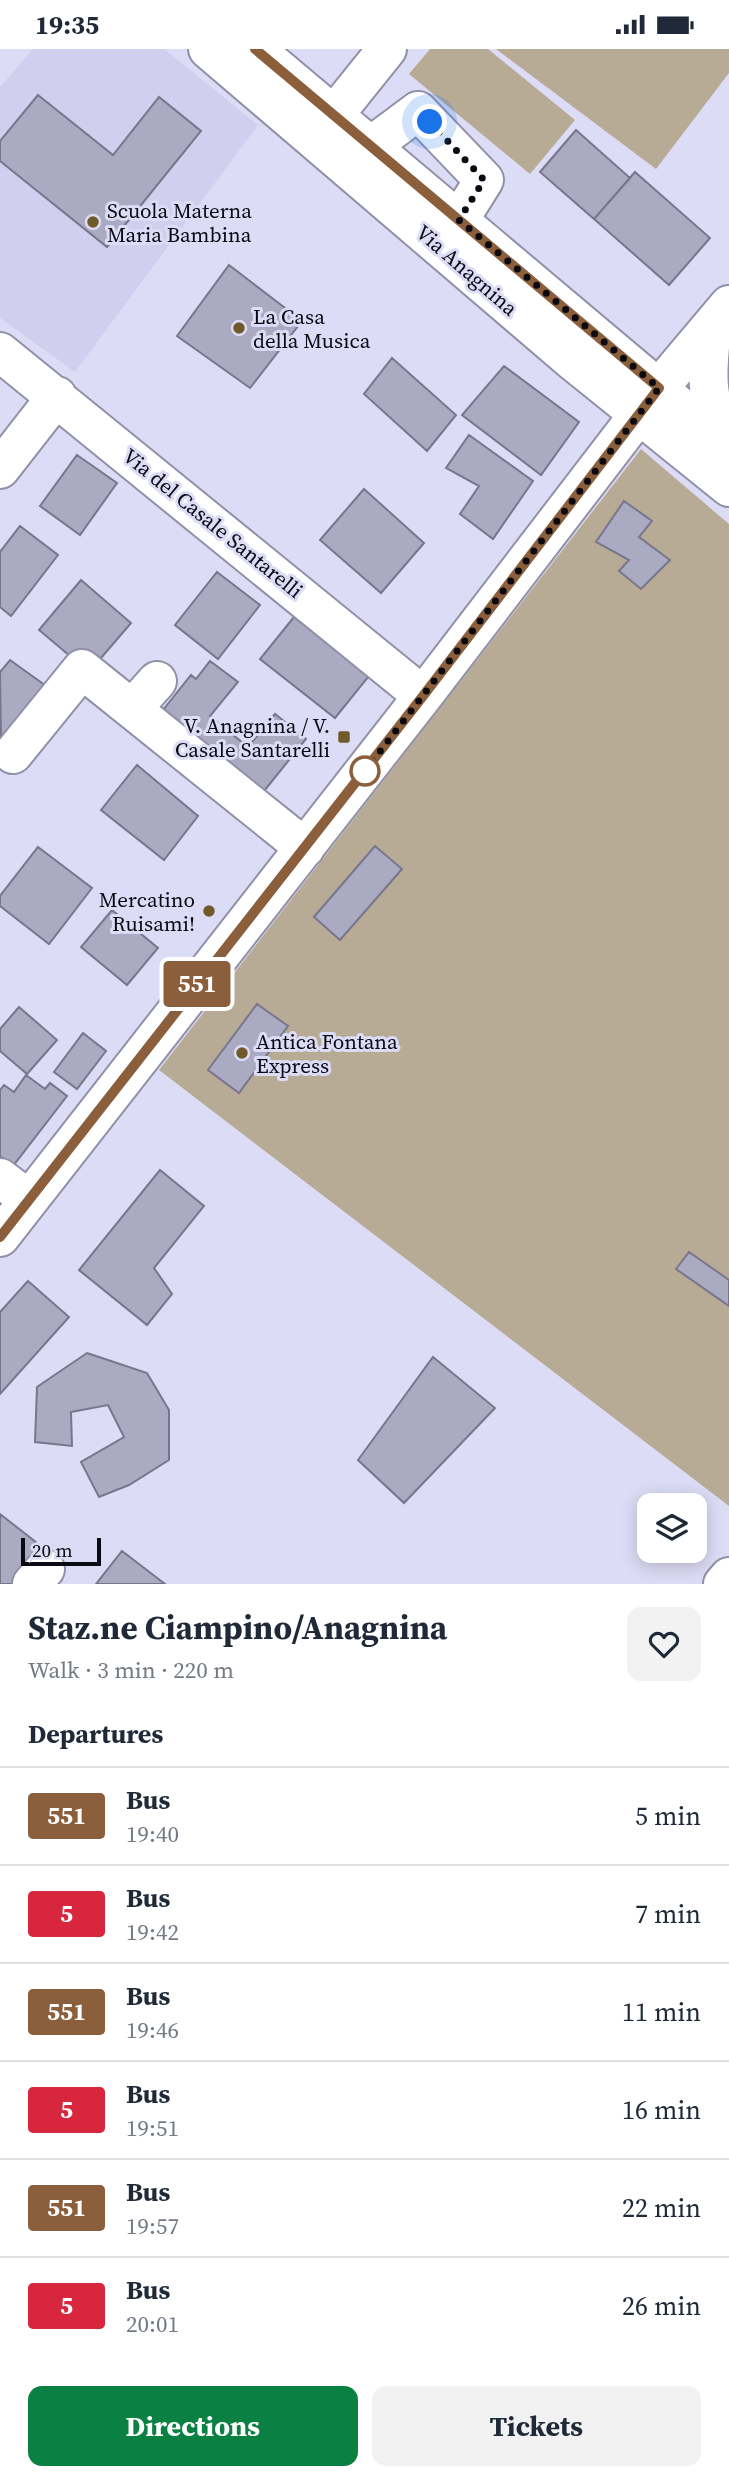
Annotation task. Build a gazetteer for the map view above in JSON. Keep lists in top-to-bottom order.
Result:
{
  "streets": {
    "street": ["Via Anagnina", "Via del Casale Santarelli"]
  },
  "places": {
    "other": [
      "Scuola Materna Maria Bambina",
      "La Casa della Musica",
      "Mercatino Ruisami!",
      "Antica Fontana Express"
    ],
    "transit": ["V. Anagnina / V. Casale Santarelli"]
  },
  "lines": ["bus line 551"],
  "scale_bar": "20 m",
  "page": {
    "status": "19:35",
    "on_map": "551",
    "scale": "20 m",
    "heading": [
      ["Staz.ne Ciampino/Anagnina", "Walk · 3 min · 220 m"],
      "Departures"
    ],
    "list": [
      {
        "mark": "551",
        "name": "Bus",
        "note": "19:40",
        "value": "5 min"
      },
      {
        "mark": "5",
        "name": "Bus",
        "note": "19:42",
        "value": "7 min"
      },
      {
        "mark": "551",
        "name": "Bus",
        "note": "19:46",
        "value": "11 min"
      },
      {
        "mark": "5",
        "name": "Bus",
        "note": "19:51",
        "value": "16 min"
      },
      {
        "mark": "551",
        "name": "Bus",
        "note": "19:57",
        "value": "22 min"
      },
      {
        "mark": "5",
        "name": "Bus",
        "note": "20:01",
        "value": "26 min"
      }
    ],
    "buttons": ["Directions", "Tickets"]
  }
}
